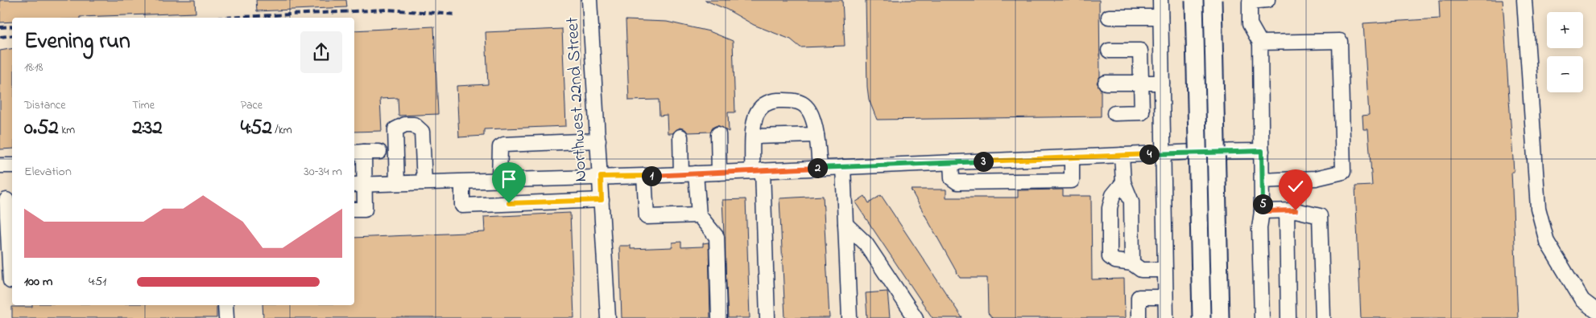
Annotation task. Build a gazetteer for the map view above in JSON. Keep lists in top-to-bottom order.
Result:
{
  "streets": {
    "street": ["Northwest 22nd Street"]
  },
  "page": {
    "map_buttons": ["+", "−"],
    "heading": ["Evening run", "18:18"],
    "stats": [
      ["Distance", "0.52 km"],
      ["Time", "2:32"],
      ["Pace", "4:52 /km"]
    ],
    "pins": [
      "4",
      "3",
      "2",
      "1",
      "5"
    ],
    "chart": ["Elevation", "30–34 m"],
    "list": [
      {
        "name": "100 m",
        "note": "4:51"
      }
    ]
  }
}
